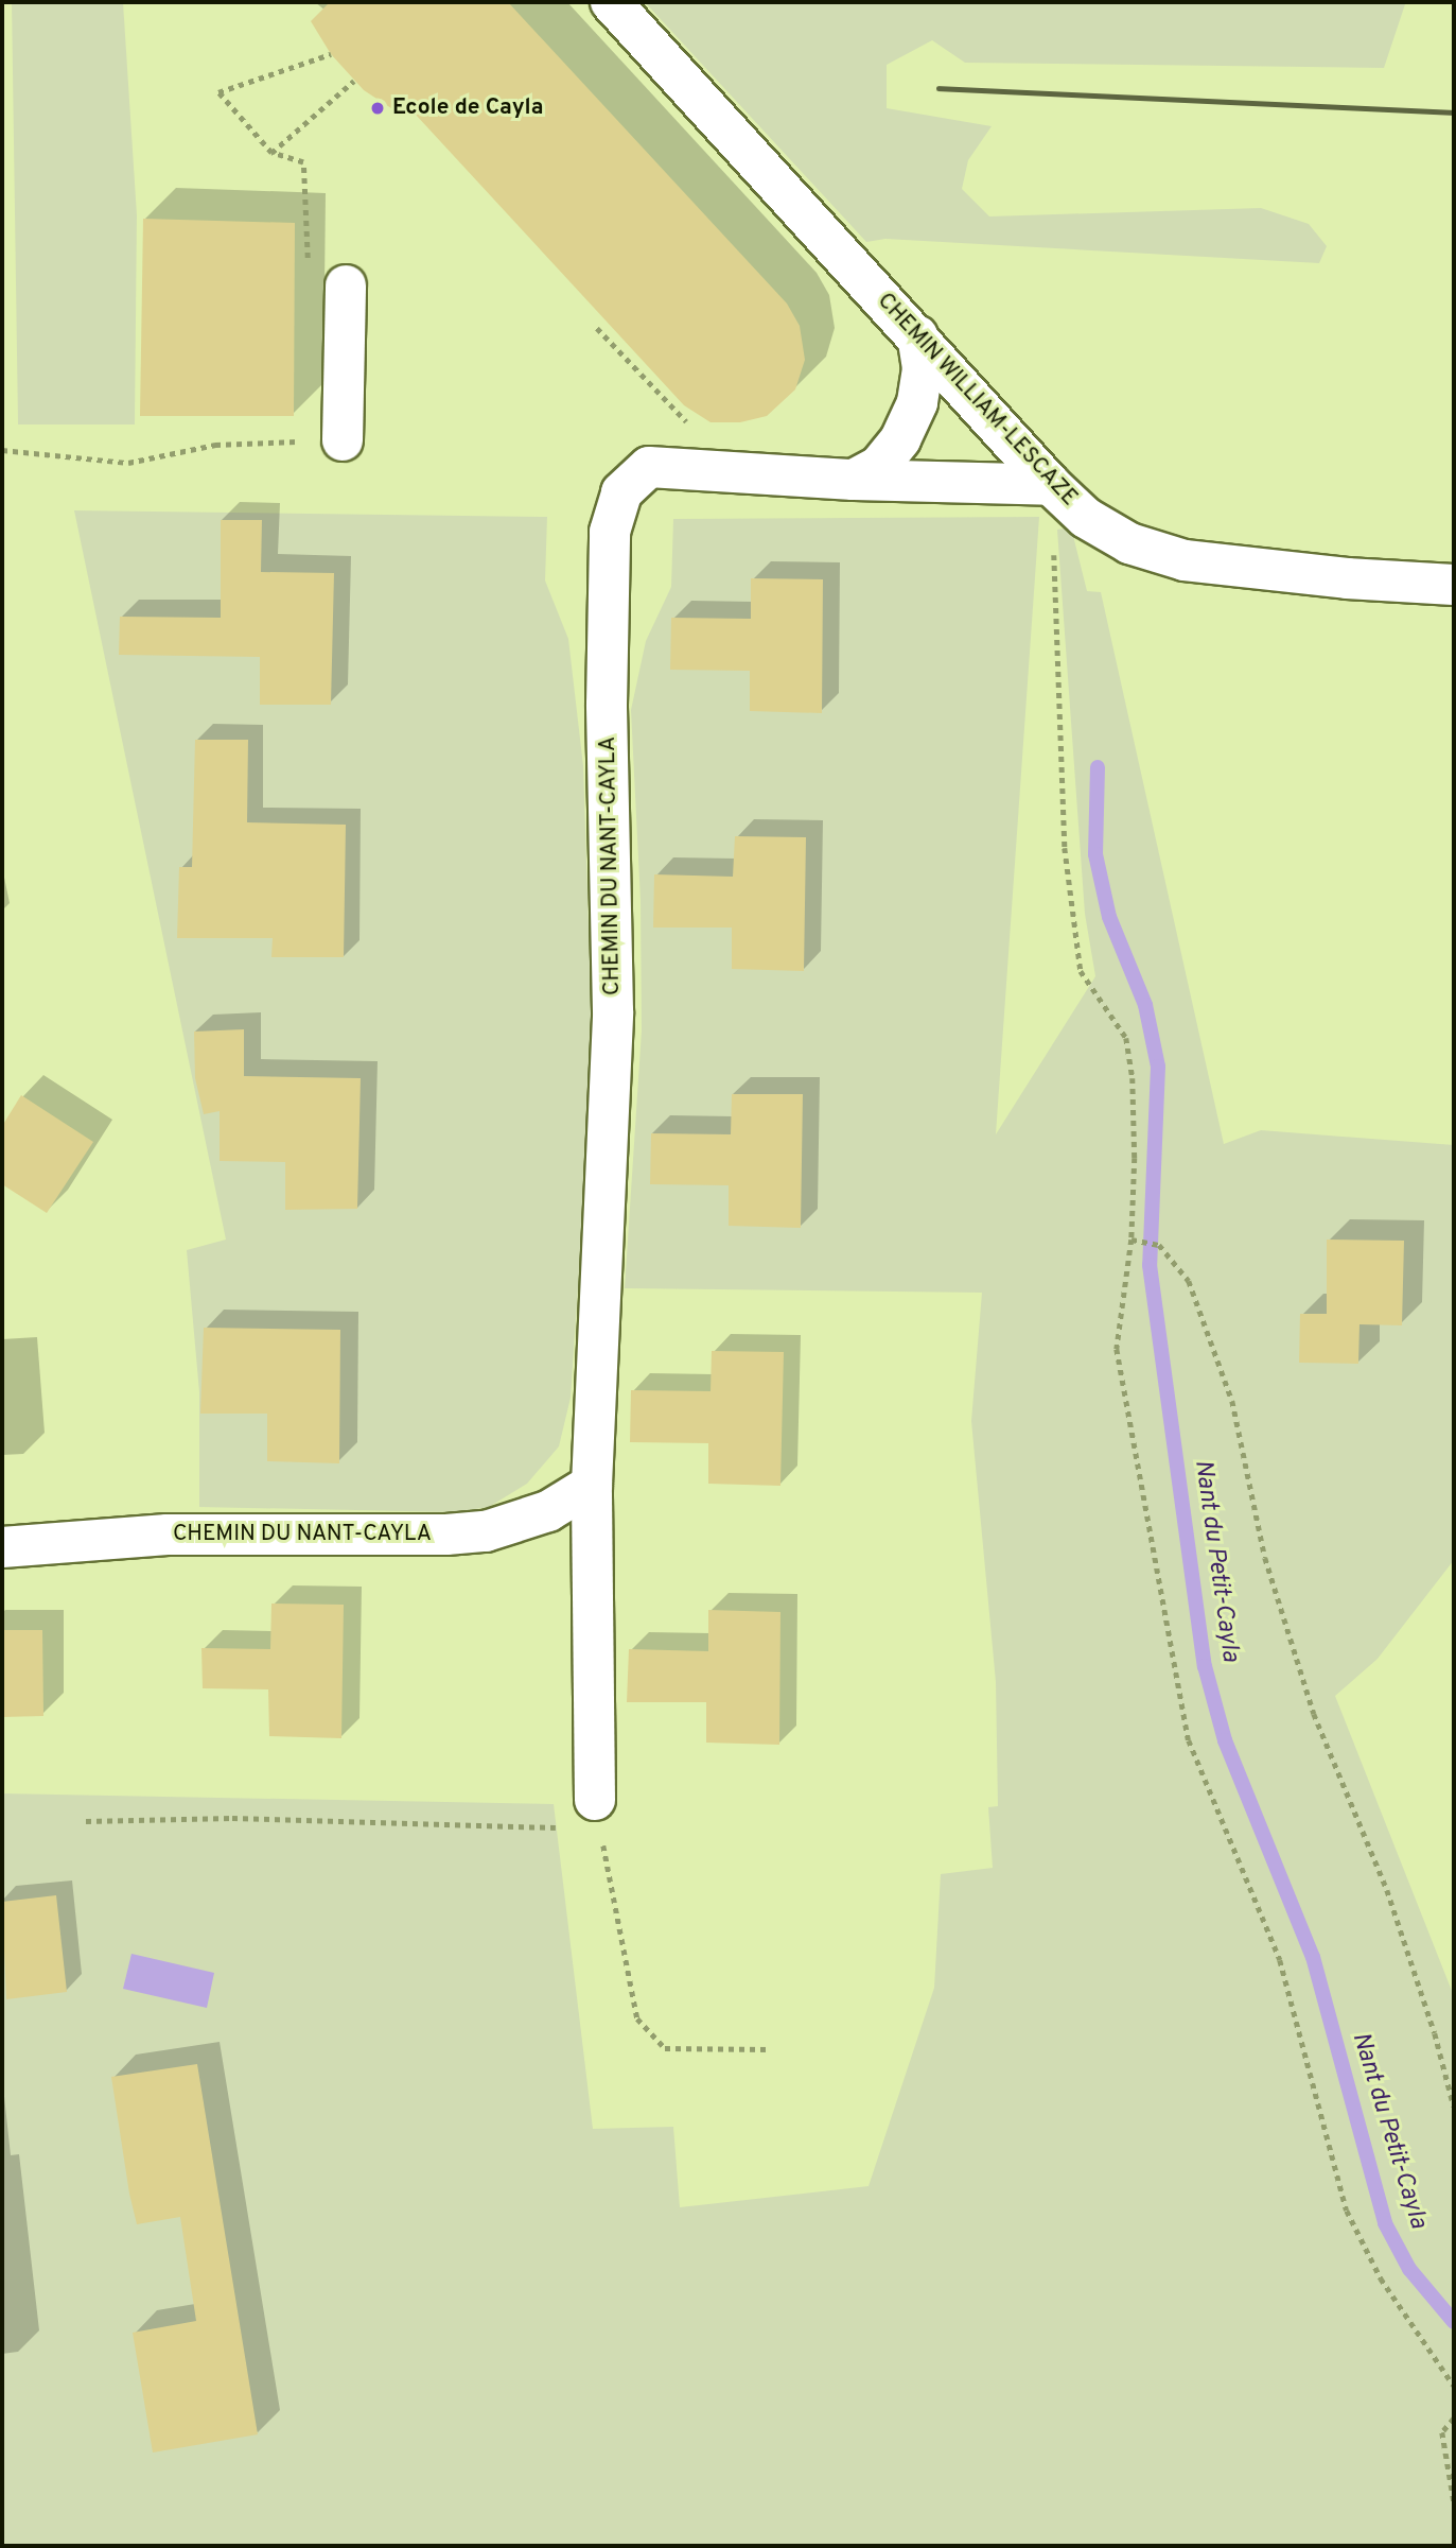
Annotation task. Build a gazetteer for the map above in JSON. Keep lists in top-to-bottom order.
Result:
{
  "streets": {
    "street": ["CHEMIN WILLIAM-LESCAZE", "CHEMIN DU NANT-CAYLA"]
  },
  "crossings": [
    ["CHEMIN WILLIAM-LESCAZE", "CHEMIN DU NANT-CAYLA"]
  ],
  "water": ["Nant du Petit-Cayla"],
  "places": ["Ecole de Cayla"]
}
